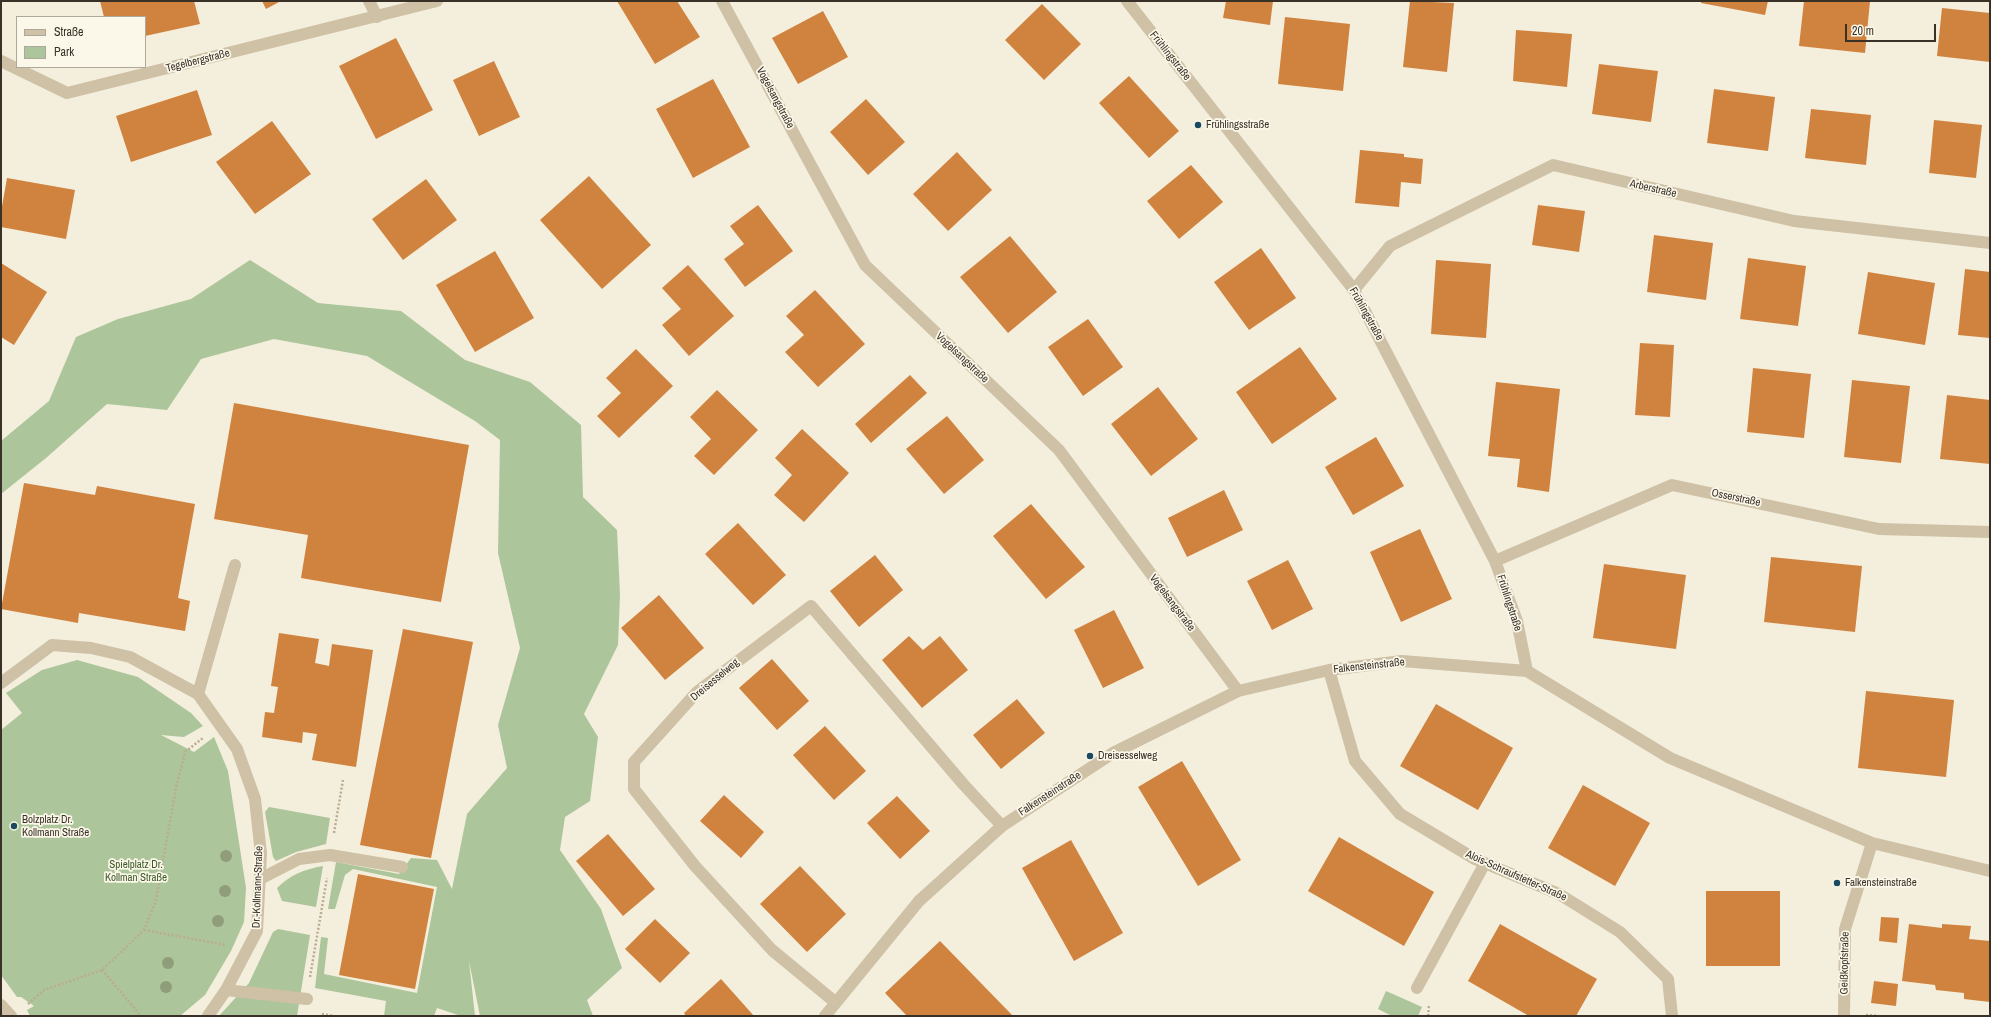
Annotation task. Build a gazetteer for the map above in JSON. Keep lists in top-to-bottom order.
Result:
{
  "streets": {
    "street": [
      "Frühlingstraße",
      "Tegelbergstraße",
      "Vogelsangstraße",
      "Arberstraße",
      "Osserstraße",
      "Falkensteinstraße",
      "Dreisesselweg",
      "Alois-Schraufstetter-Straße",
      "Dr.-Kollmann-Straße",
      "Geißkopfstraße"
    ]
  },
  "crossings": [
    ["Frühlingstraße", "Arberstraße"],
    ["Frühlingstraße", "Osserstraße"],
    ["Frühlingstraße", "Falkensteinstraße"],
    ["Vogelsangstraße", "Falkensteinstraße"],
    ["Falkensteinstraße", "Dreisesselweg"],
    ["Falkensteinstraße", "Alois-Schraufstetter-Straße"],
    ["Falkensteinstraße", "Geißkopfstraße"]
  ],
  "parks": ["Spielplatz Dr. Kollman Straße"],
  "places": [
    "Frühlingsstraße",
    "Dreisesselweg",
    "Bolzplatz Dr. Kollmann Straße",
    "Falkensteinstraße"
  ],
  "legend": ["Straße", "Park"],
  "scale_bar": "20 m"
}
